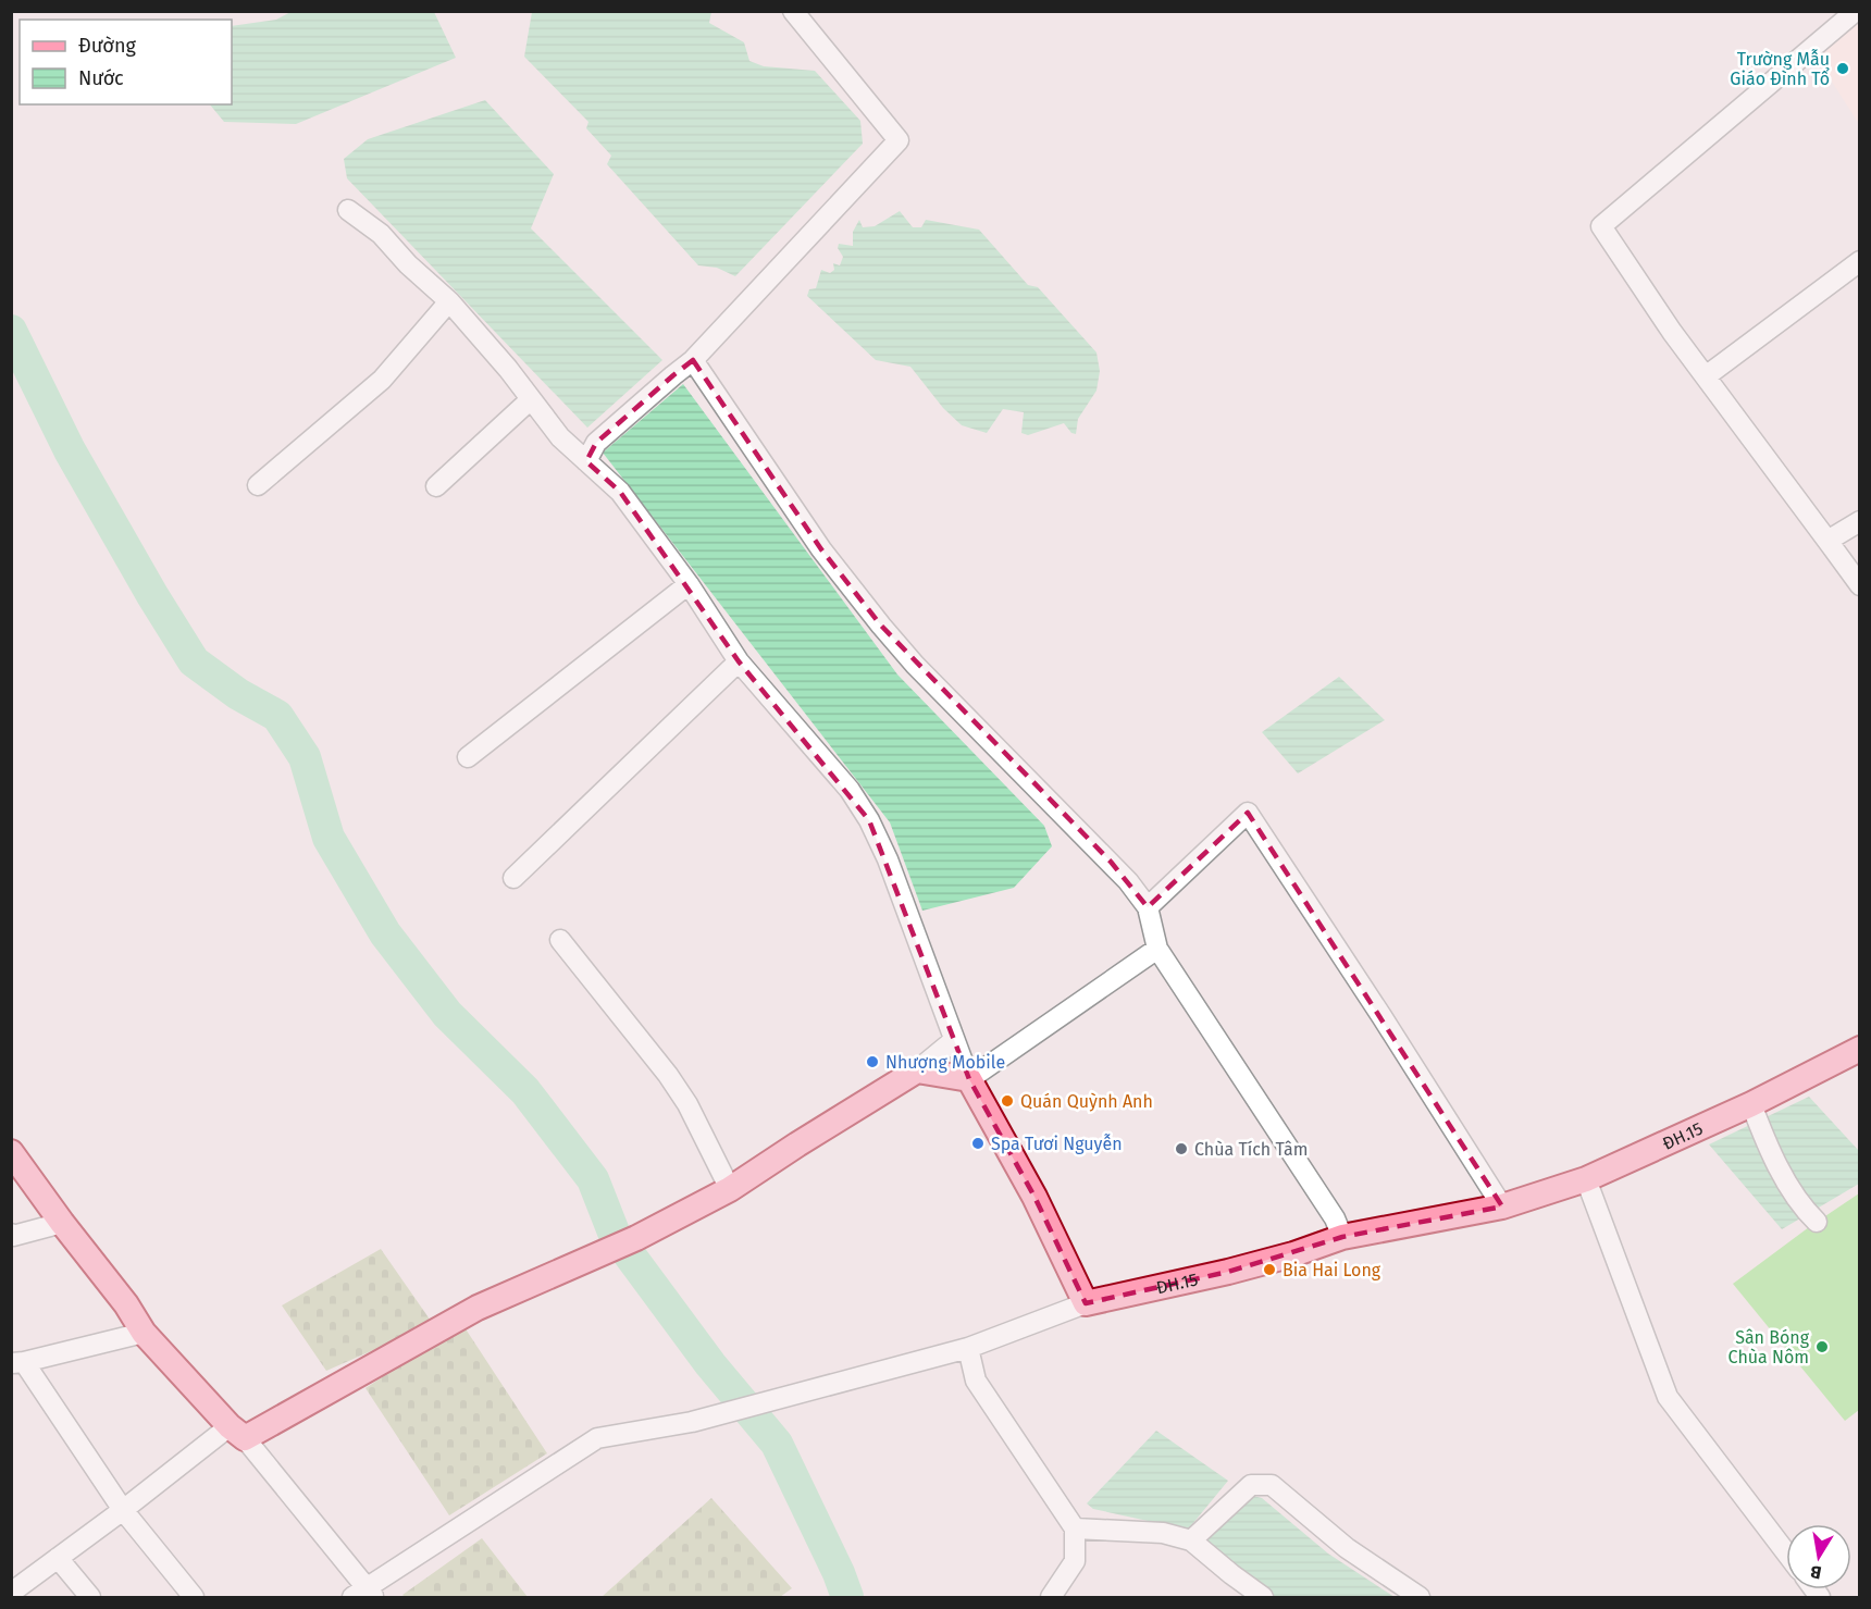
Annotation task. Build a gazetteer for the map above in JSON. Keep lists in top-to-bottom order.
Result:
{
  "streets": {
    "main road": ["ĐH.15"]
  },
  "places": [
    "Trường Mẫu Giáo Đình Tổ",
    "Nhượng Mobile",
    "Quán Quỳnh Anh",
    "Spa Tươi Nguyễn",
    "Chùa Tích Tâm",
    "Bia Hai Long",
    "Sân Bóng Chùa Nôm"
  ],
  "legend": ["Đường", "Nước"],
  "north": "bottom"
}
